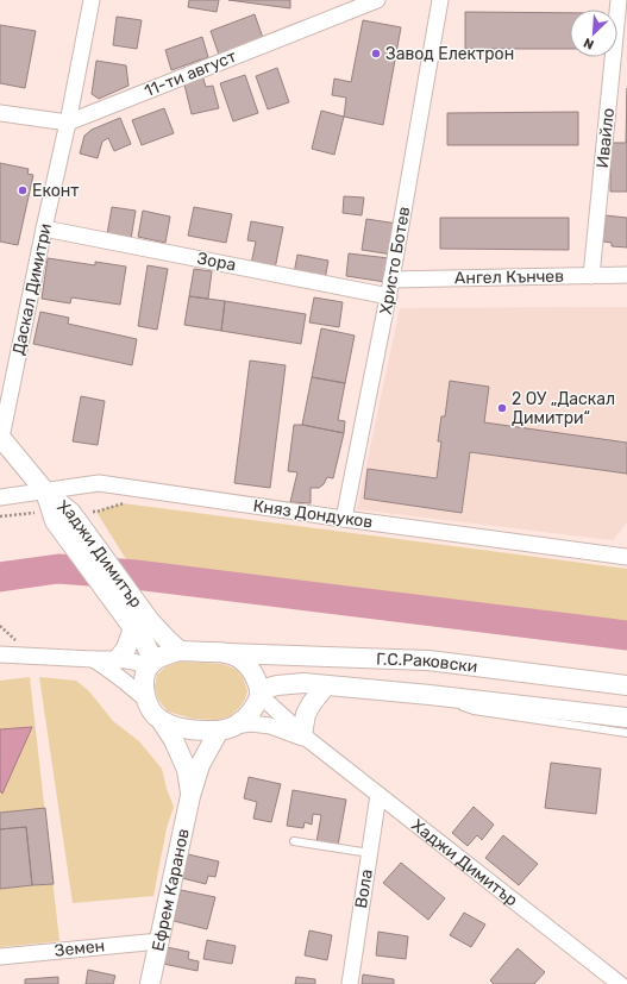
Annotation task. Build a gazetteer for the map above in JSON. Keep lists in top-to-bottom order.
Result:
{
  "streets": {
    "street": [
      "11-ти август",
      "Ивайло",
      "Христо Ботев",
      "Зора",
      "Ангел Кънчев",
      "Даскал Димитри",
      "Княз Дондуков",
      "Хаджи Димитър",
      "Г.С.Раковски",
      "Вола",
      "Ефрем Каранов",
      "Земен"
    ]
  },
  "crossings": [
    ["11-ти август", "Даскал Димитри"],
    ["Ивайло", "Ангел Кънчев"],
    ["Христо Ботев", "Зора"],
    ["Христо Ботев", "Ангел Кънчев"],
    ["Христо Ботев", "Княз Дондуков"],
    ["Зора", "Даскал Димитри"],
    ["Даскал Димитри", "Хаджи Димитър"],
    ["Княз Дондуков", "Хаджи Димитър"],
    ["Хаджи Димитър", "Вола"],
    ["Ефрем Каранов", "Земен"]
  ],
  "places": ["Завод Електрон", "Еконт", "2 ОУ „Даскал Димитри“"],
  "north": "bottom left"
}
